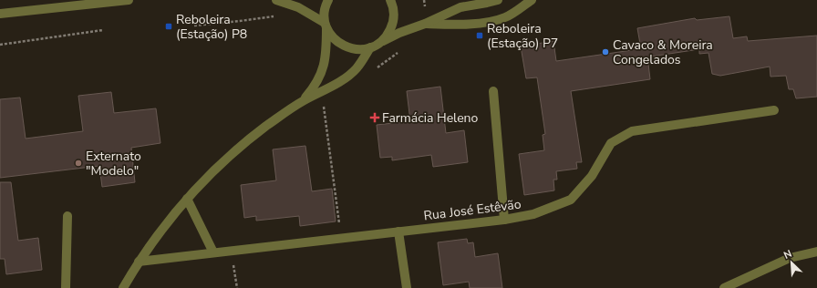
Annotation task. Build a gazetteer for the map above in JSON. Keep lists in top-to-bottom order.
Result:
{
  "streets": {
    "street": ["Rua José Estêvão"]
  },
  "places": {
    "transit": ["Reboleira (Estação) P8", "Reboleira (Estação) P7"],
    "other": ["Cavaco & Moreira Congelados", "Externato \"Modelo\""],
    "health": ["Farmácia Heleno"]
  },
  "north": "top left"
}
